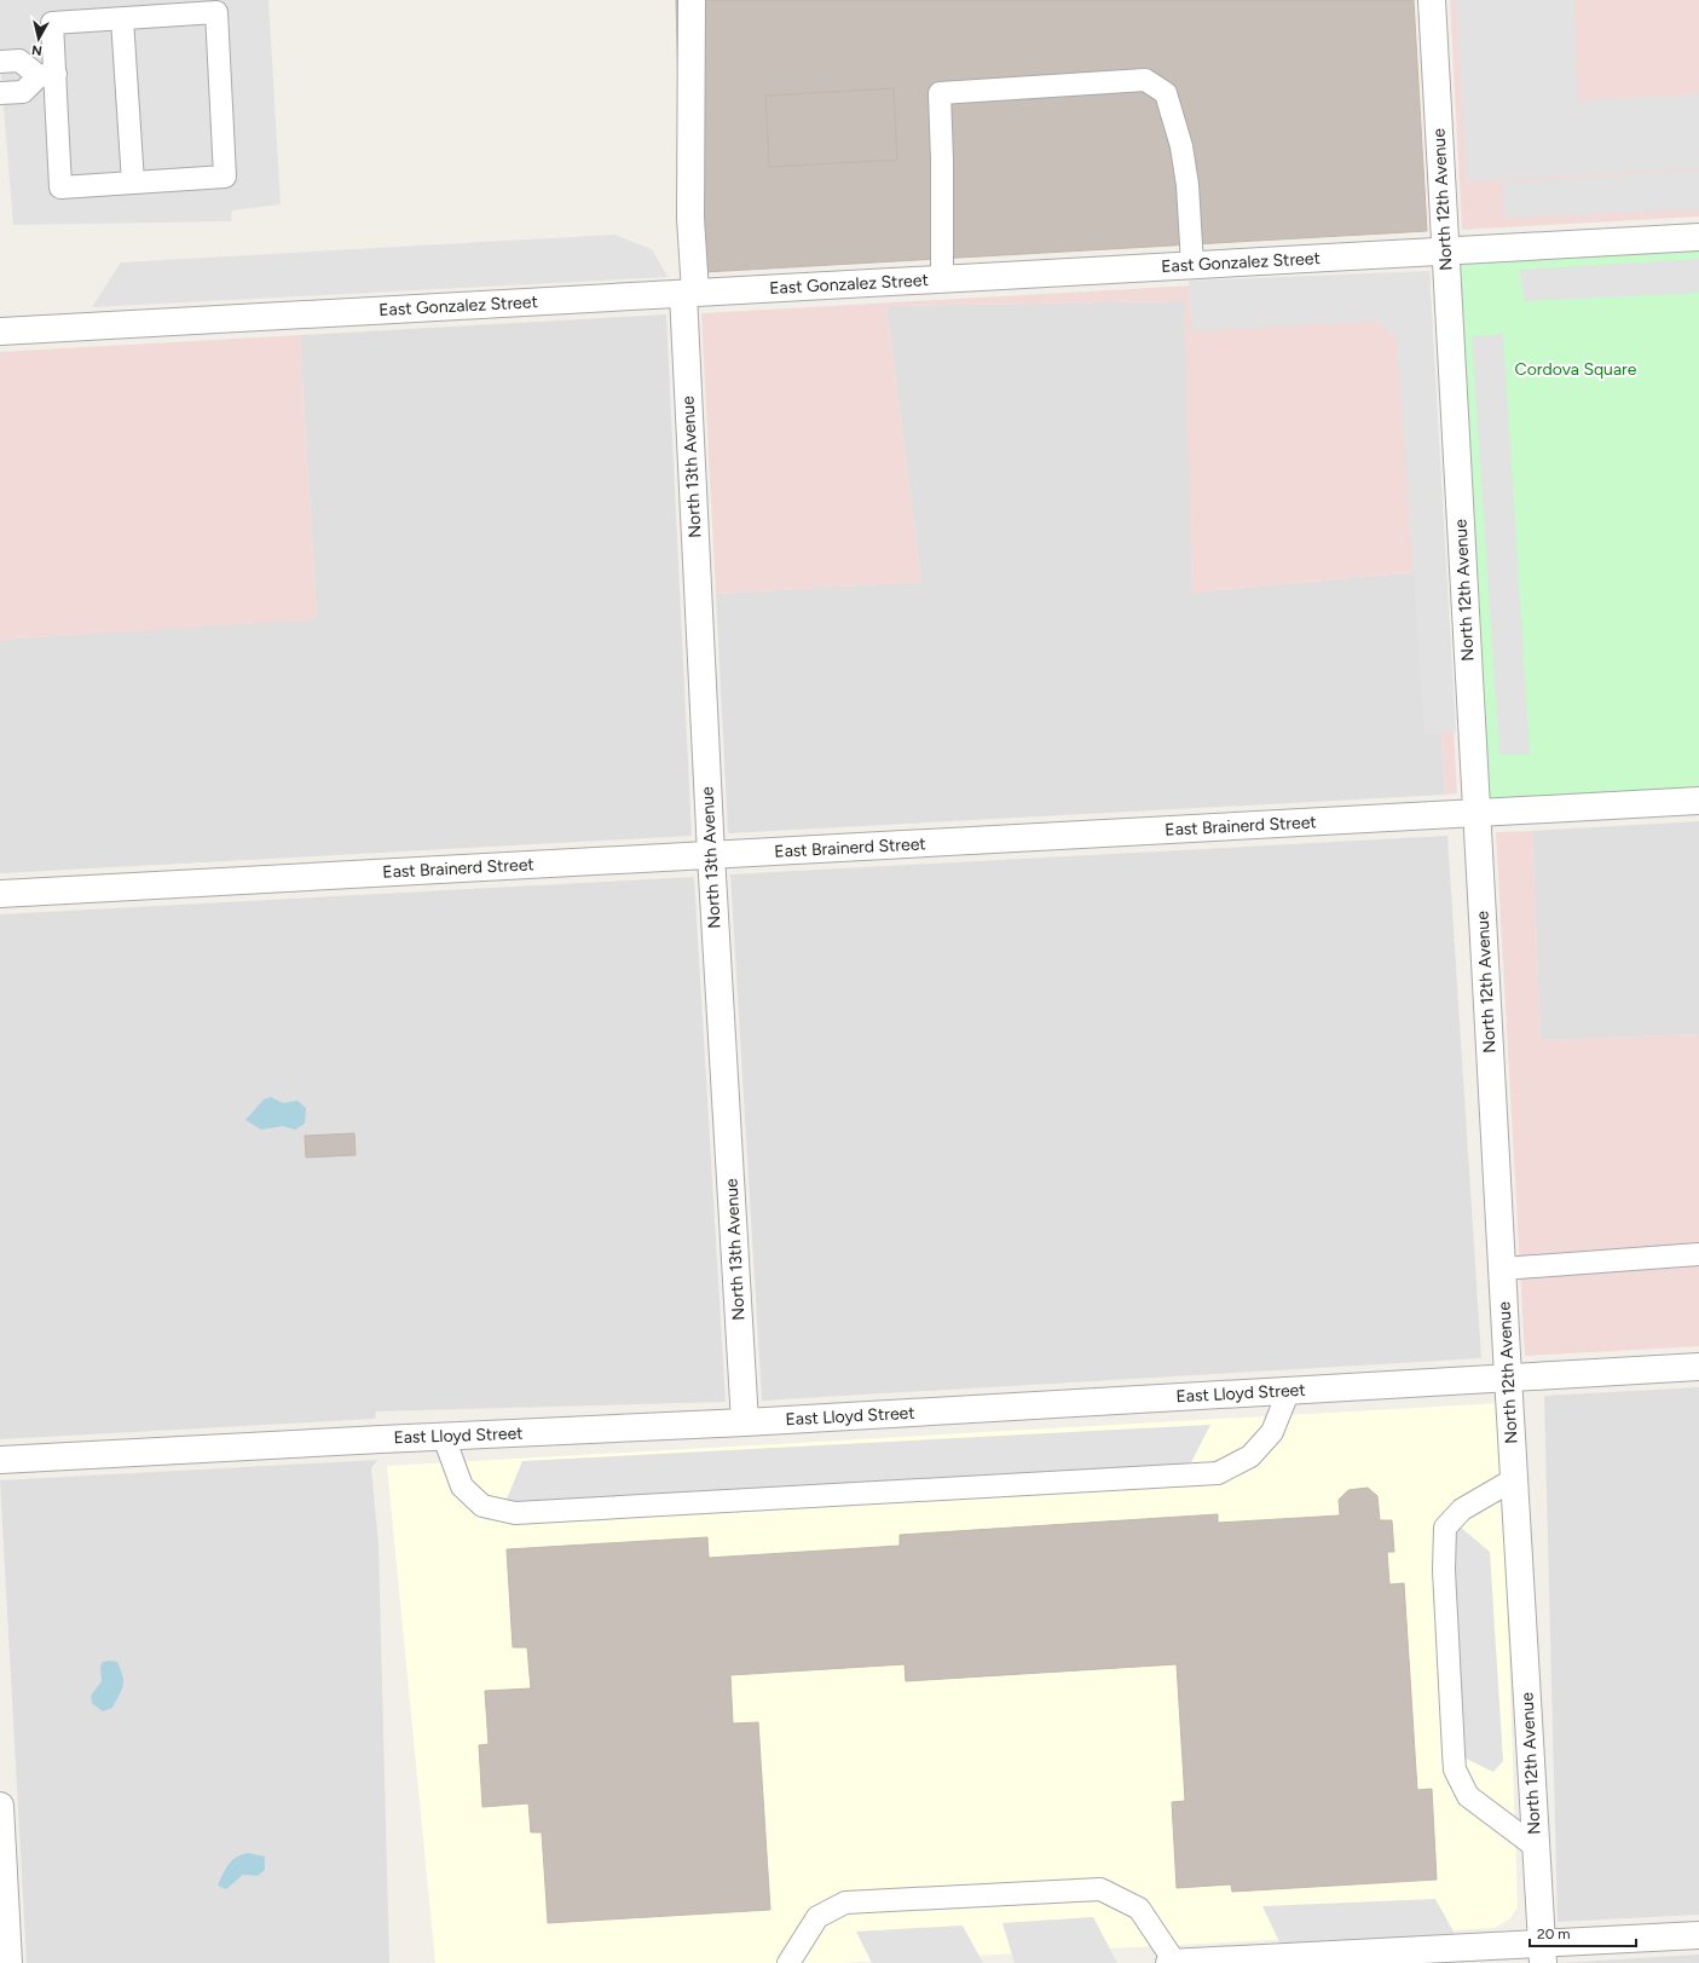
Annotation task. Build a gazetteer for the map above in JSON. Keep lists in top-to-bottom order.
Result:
{
  "streets": {
    "street": [
      "North 12th Avenue",
      "East Gonzalez Street",
      "North 13th Avenue",
      "East Brainerd Street",
      "East Lloyd Street"
    ]
  },
  "crossings": [
    ["North 12th Avenue", "East Gonzalez Street"],
    ["North 12th Avenue", "East Brainerd Street"],
    ["North 12th Avenue", "East Lloyd Street"],
    ["East Gonzalez Street", "North 13th Avenue"],
    ["North 13th Avenue", "East Brainerd Street"],
    ["North 13th Avenue", "East Lloyd Street"]
  ],
  "parks": ["Cordova Square"],
  "scale_bar": "20 m",
  "north": "bottom"
}
